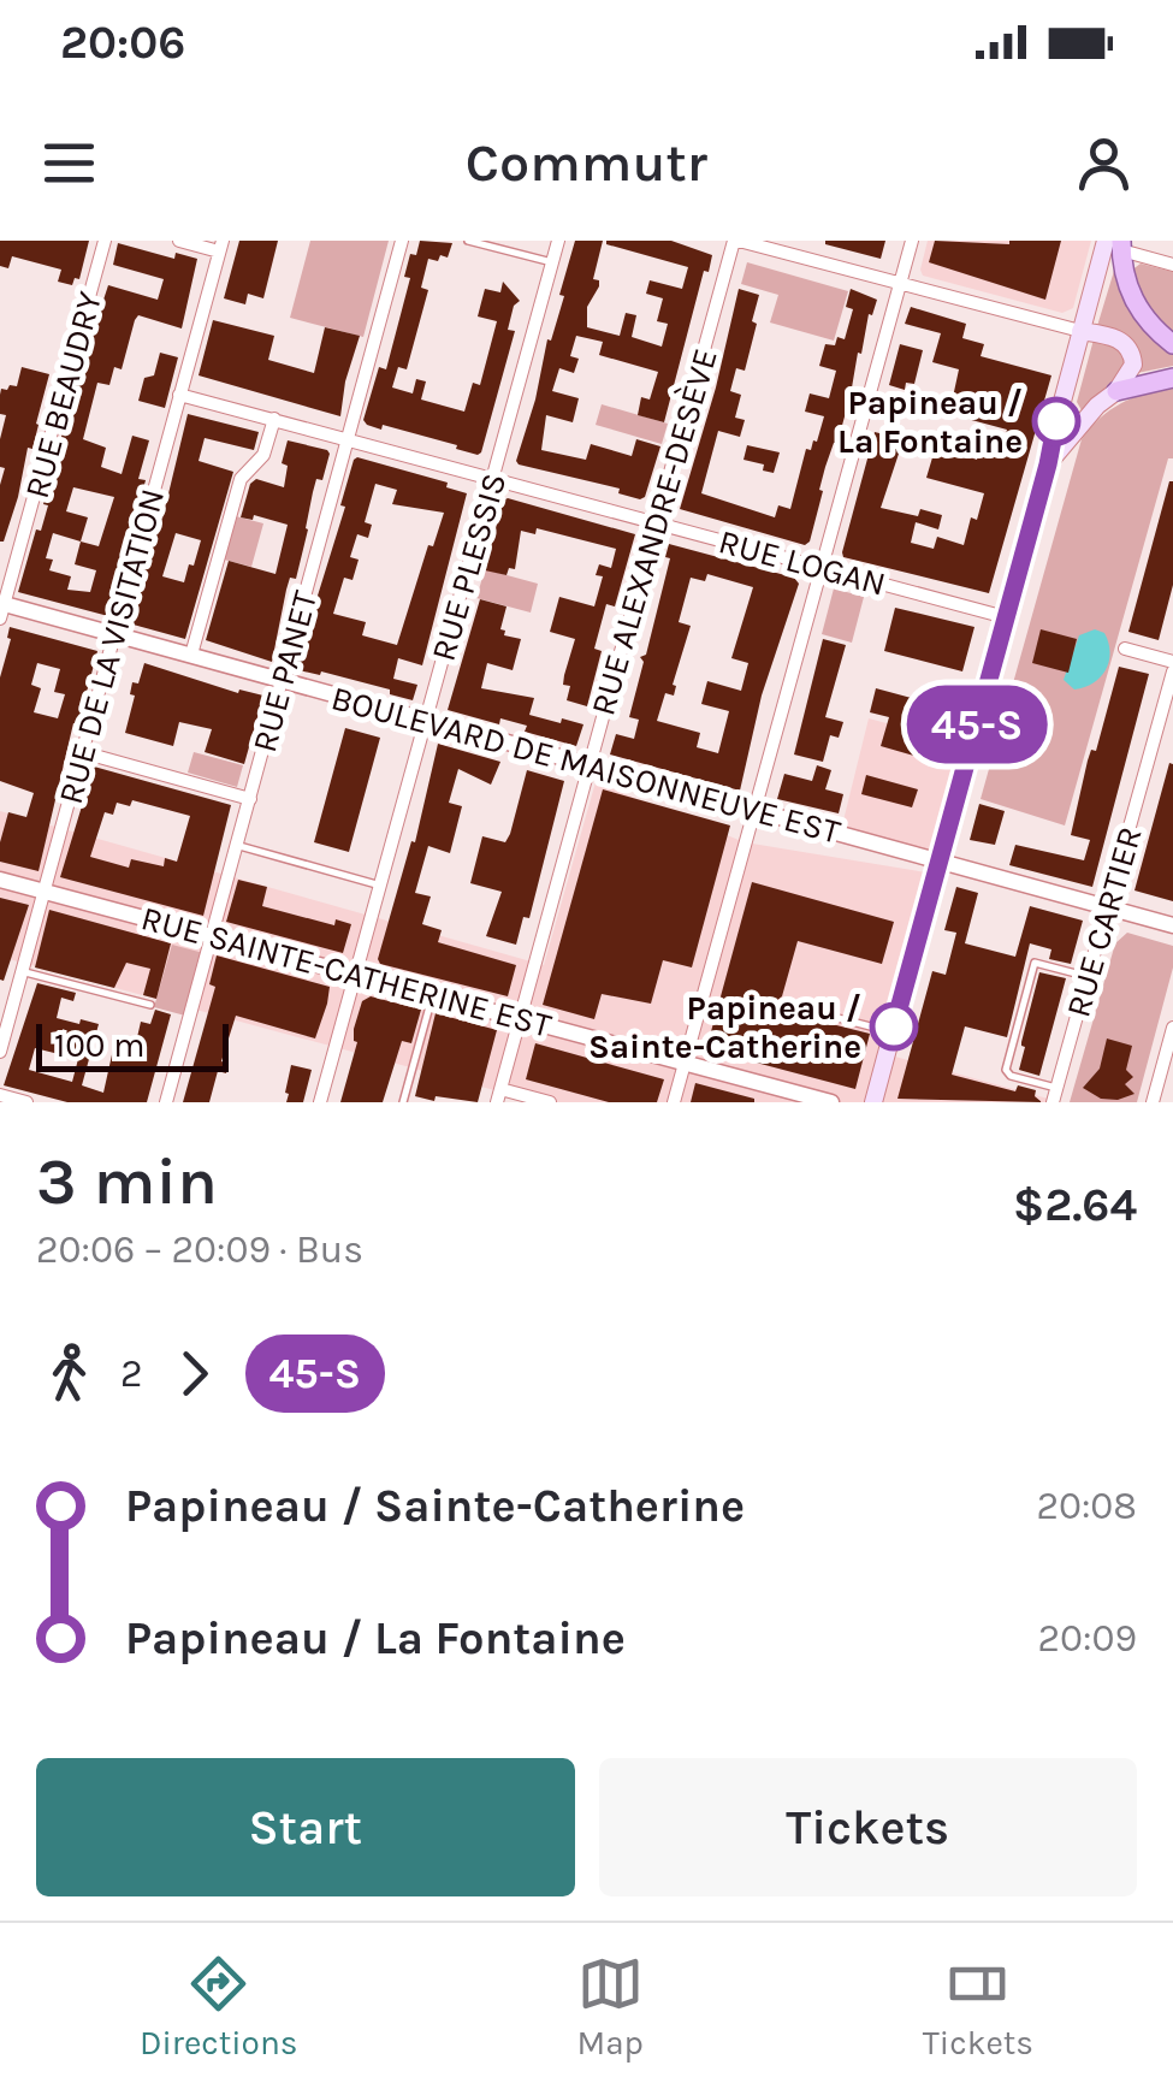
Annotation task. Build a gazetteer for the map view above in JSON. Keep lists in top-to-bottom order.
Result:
{
  "streets": {
    "street": [
      "RUE BEAUDRY",
      "RUE ALEXANDRE-DESÈVE",
      "RUE LOGAN",
      "RUE PLESSIS",
      "RUE DE LA VISITATION",
      "RUE PANET",
      "BOULEVARD DE MAISONNEUVE EST",
      "RUE CARTIER",
      "RUE SAINTE-CATHERINE EST"
    ]
  },
  "crossings": [
    ["RUE BEAUDRY", "BOULEVARD DE MAISONNEUVE EST"],
    ["RUE ALEXANDRE-DESÈVE", "RUE LOGAN"],
    ["RUE ALEXANDRE-DESÈVE", "BOULEVARD DE MAISONNEUVE EST"],
    ["RUE ALEXANDRE-DESÈVE", "RUE SAINTE-CATHERINE EST"],
    ["RUE LOGAN", "RUE PLESSIS"],
    ["RUE LOGAN", "RUE DE LA VISITATION"],
    ["RUE LOGAN", "RUE PANET"],
    ["RUE PLESSIS", "BOULEVARD DE MAISONNEUVE EST"],
    ["RUE PLESSIS", "RUE SAINTE-CATHERINE EST"],
    ["RUE DE LA VISITATION", "BOULEVARD DE MAISONNEUVE EST"],
    ["RUE DE LA VISITATION", "RUE SAINTE-CATHERINE EST"],
    ["RUE PANET", "BOULEVARD DE MAISONNEUVE EST"],
    ["RUE PANET", "RUE SAINTE-CATHERINE EST"],
    ["BOULEVARD DE MAISONNEUVE EST", "RUE CARTIER"]
  ],
  "places": ["Papineau / La Fontaine", "Papineau / Sainte-Catherine"],
  "lines": ["bus line 45-S"],
  "scale_bar": "100 m",
  "page": {
    "status": "20:06",
    "header": "Commutr",
    "on_map": "45-S",
    "scale": "100 m",
    "heading": ["3 min", "20:06 – 20:09 · Bus", "$2.64"],
    "legs": ["2", "45-S"],
    "list": [
      {
        "name": "Papineau / Sainte-Catherine",
        "value": "20:08"
      },
      {
        "name": "Papineau / La Fontaine",
        "value": "20:09"
      }
    ],
    "buttons": ["Start", "Tickets"],
    "tabs": ["Directions", "Map", "Tickets"]
  }
}
